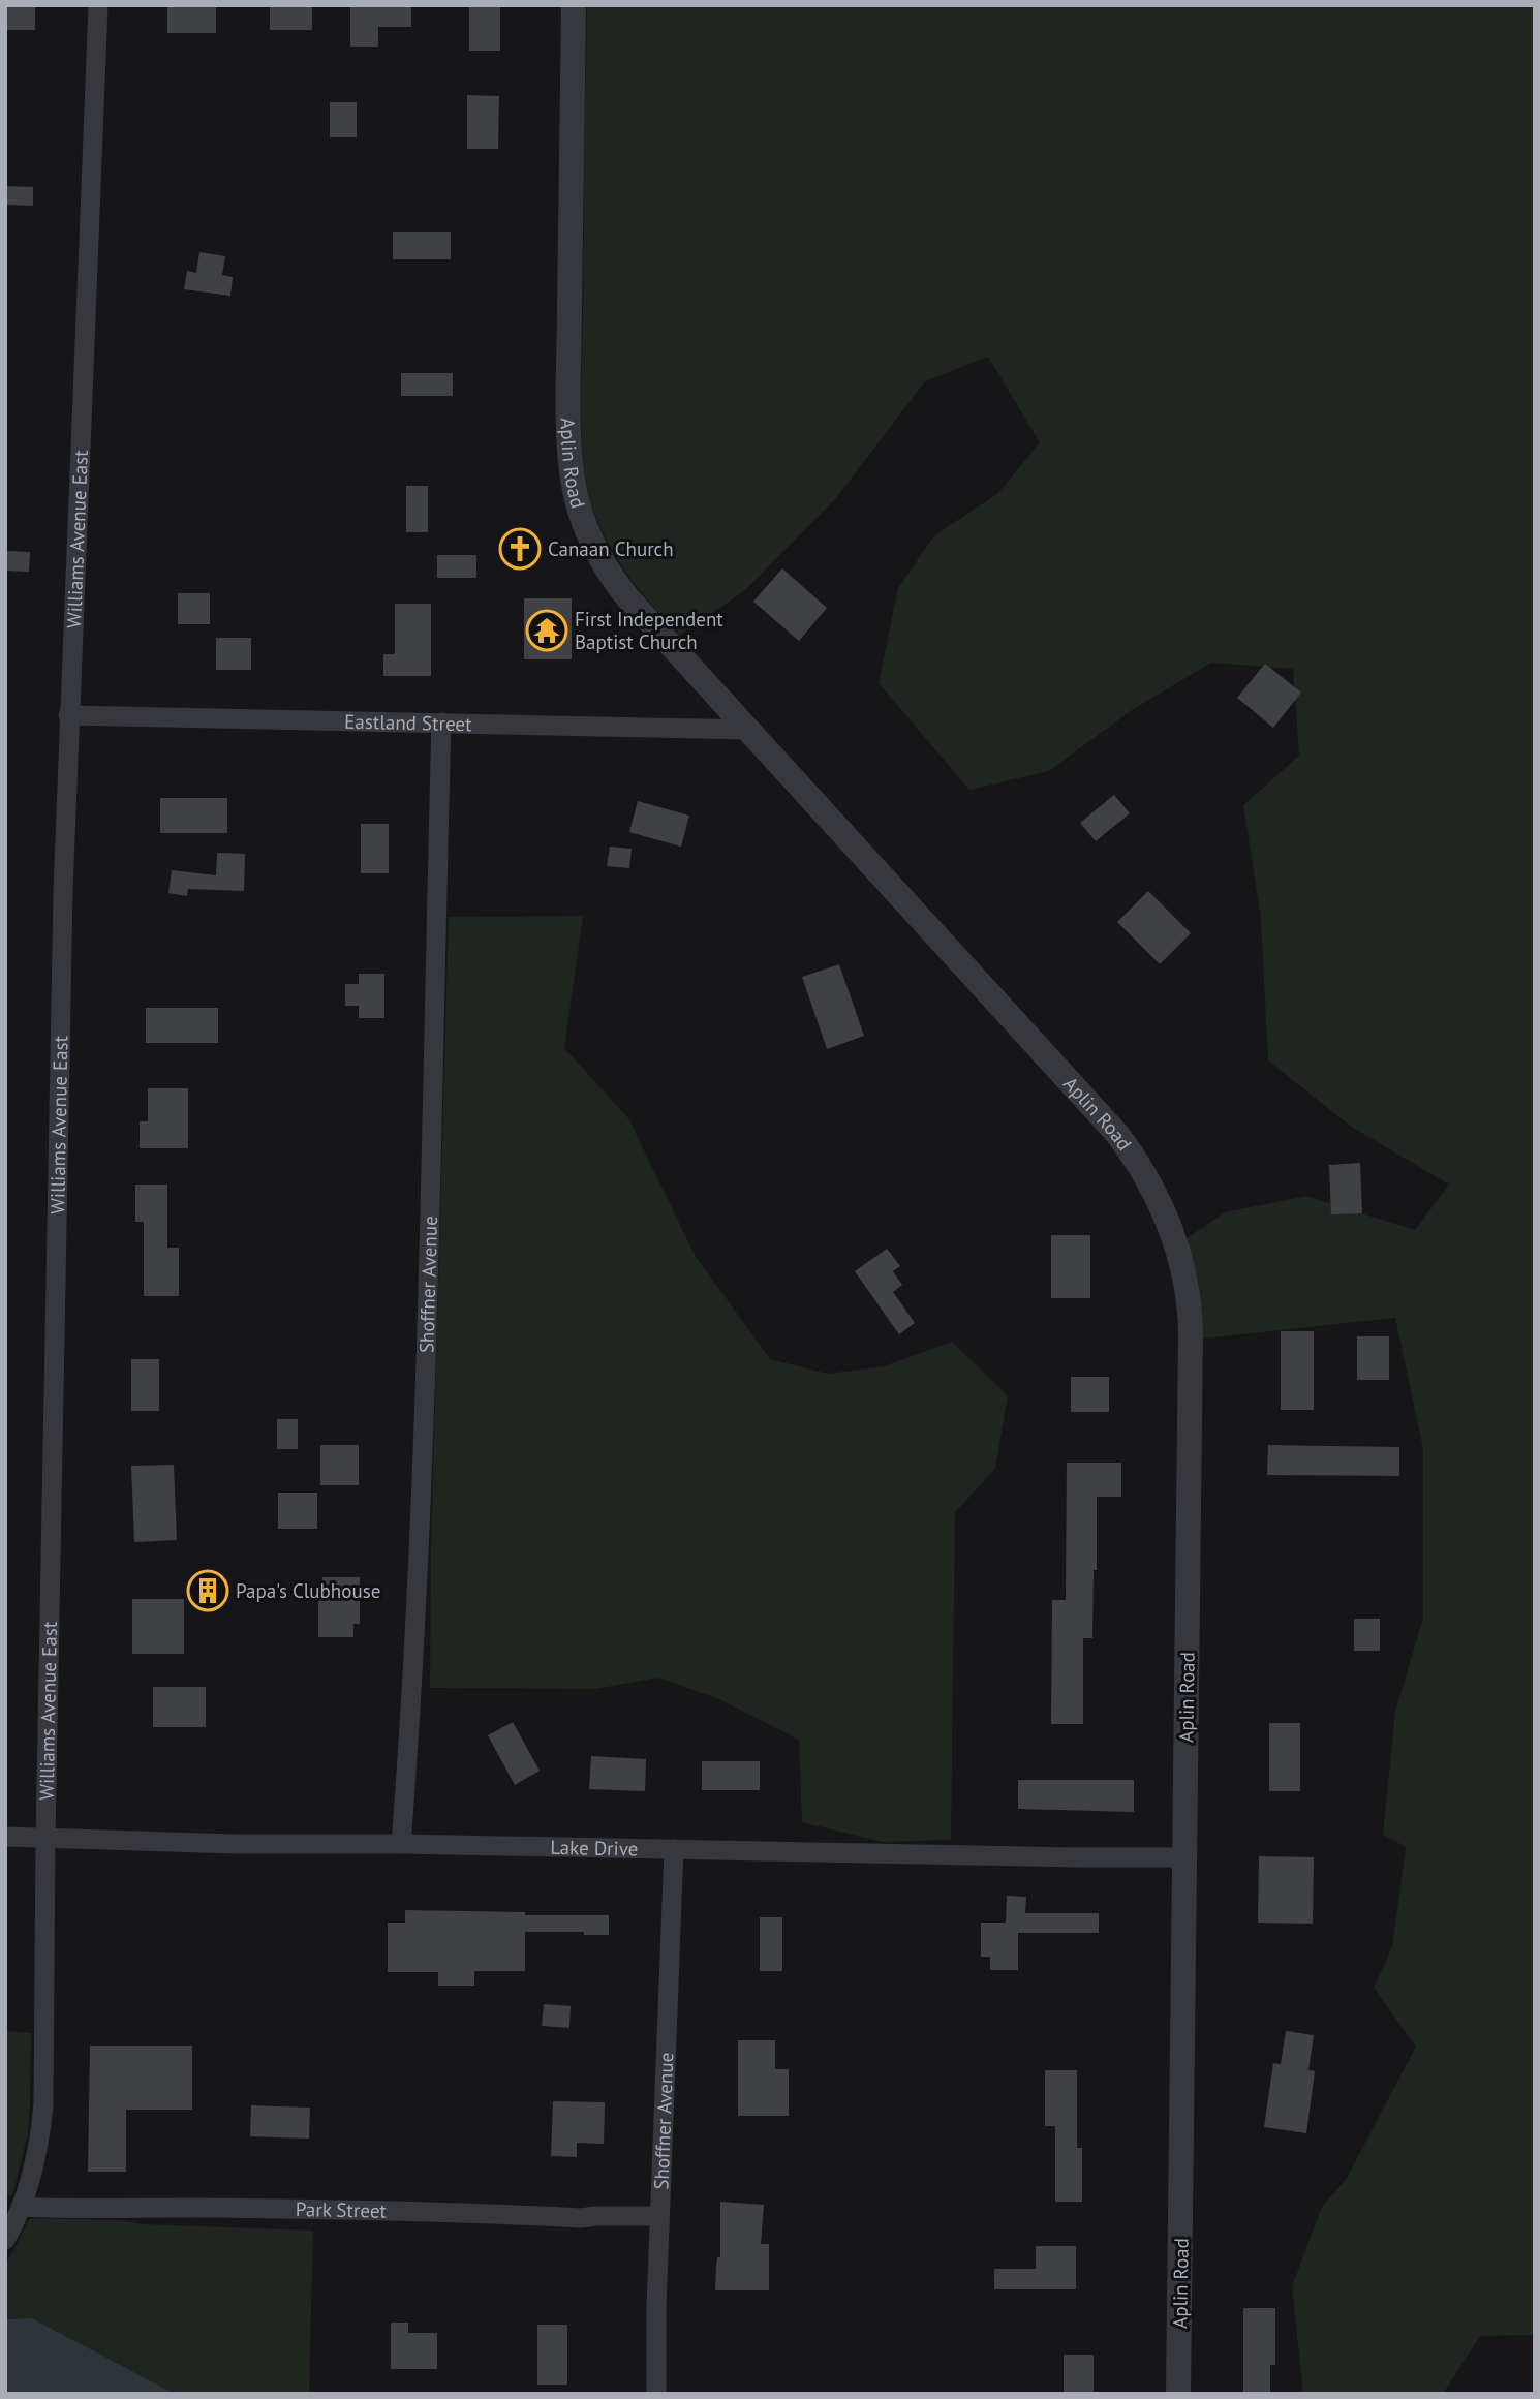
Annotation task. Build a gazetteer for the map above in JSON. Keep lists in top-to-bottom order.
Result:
{
  "streets": {
    "street": [
      "Aplin Road",
      "Williams Avenue East",
      "Eastland Street",
      "Shoffner Avenue",
      "Lake Drive",
      "Park Street"
    ]
  },
  "crossings": [
    ["Aplin Road", "Eastland Street"],
    ["Aplin Road", "Lake Drive"],
    ["Williams Avenue East", "Eastland Street"],
    ["Williams Avenue East", "Lake Drive"],
    ["Williams Avenue East", "Park Street"],
    ["Eastland Street", "Shoffner Avenue"],
    ["Shoffner Avenue", "Lake Drive"],
    ["Shoffner Avenue", "Park Street"]
  ],
  "places": {
    "church": ["Canaan Church"],
    "temple": ["First Independent Baptist Church"],
    "building": ["Papa's Clubhouse"]
  }
}
